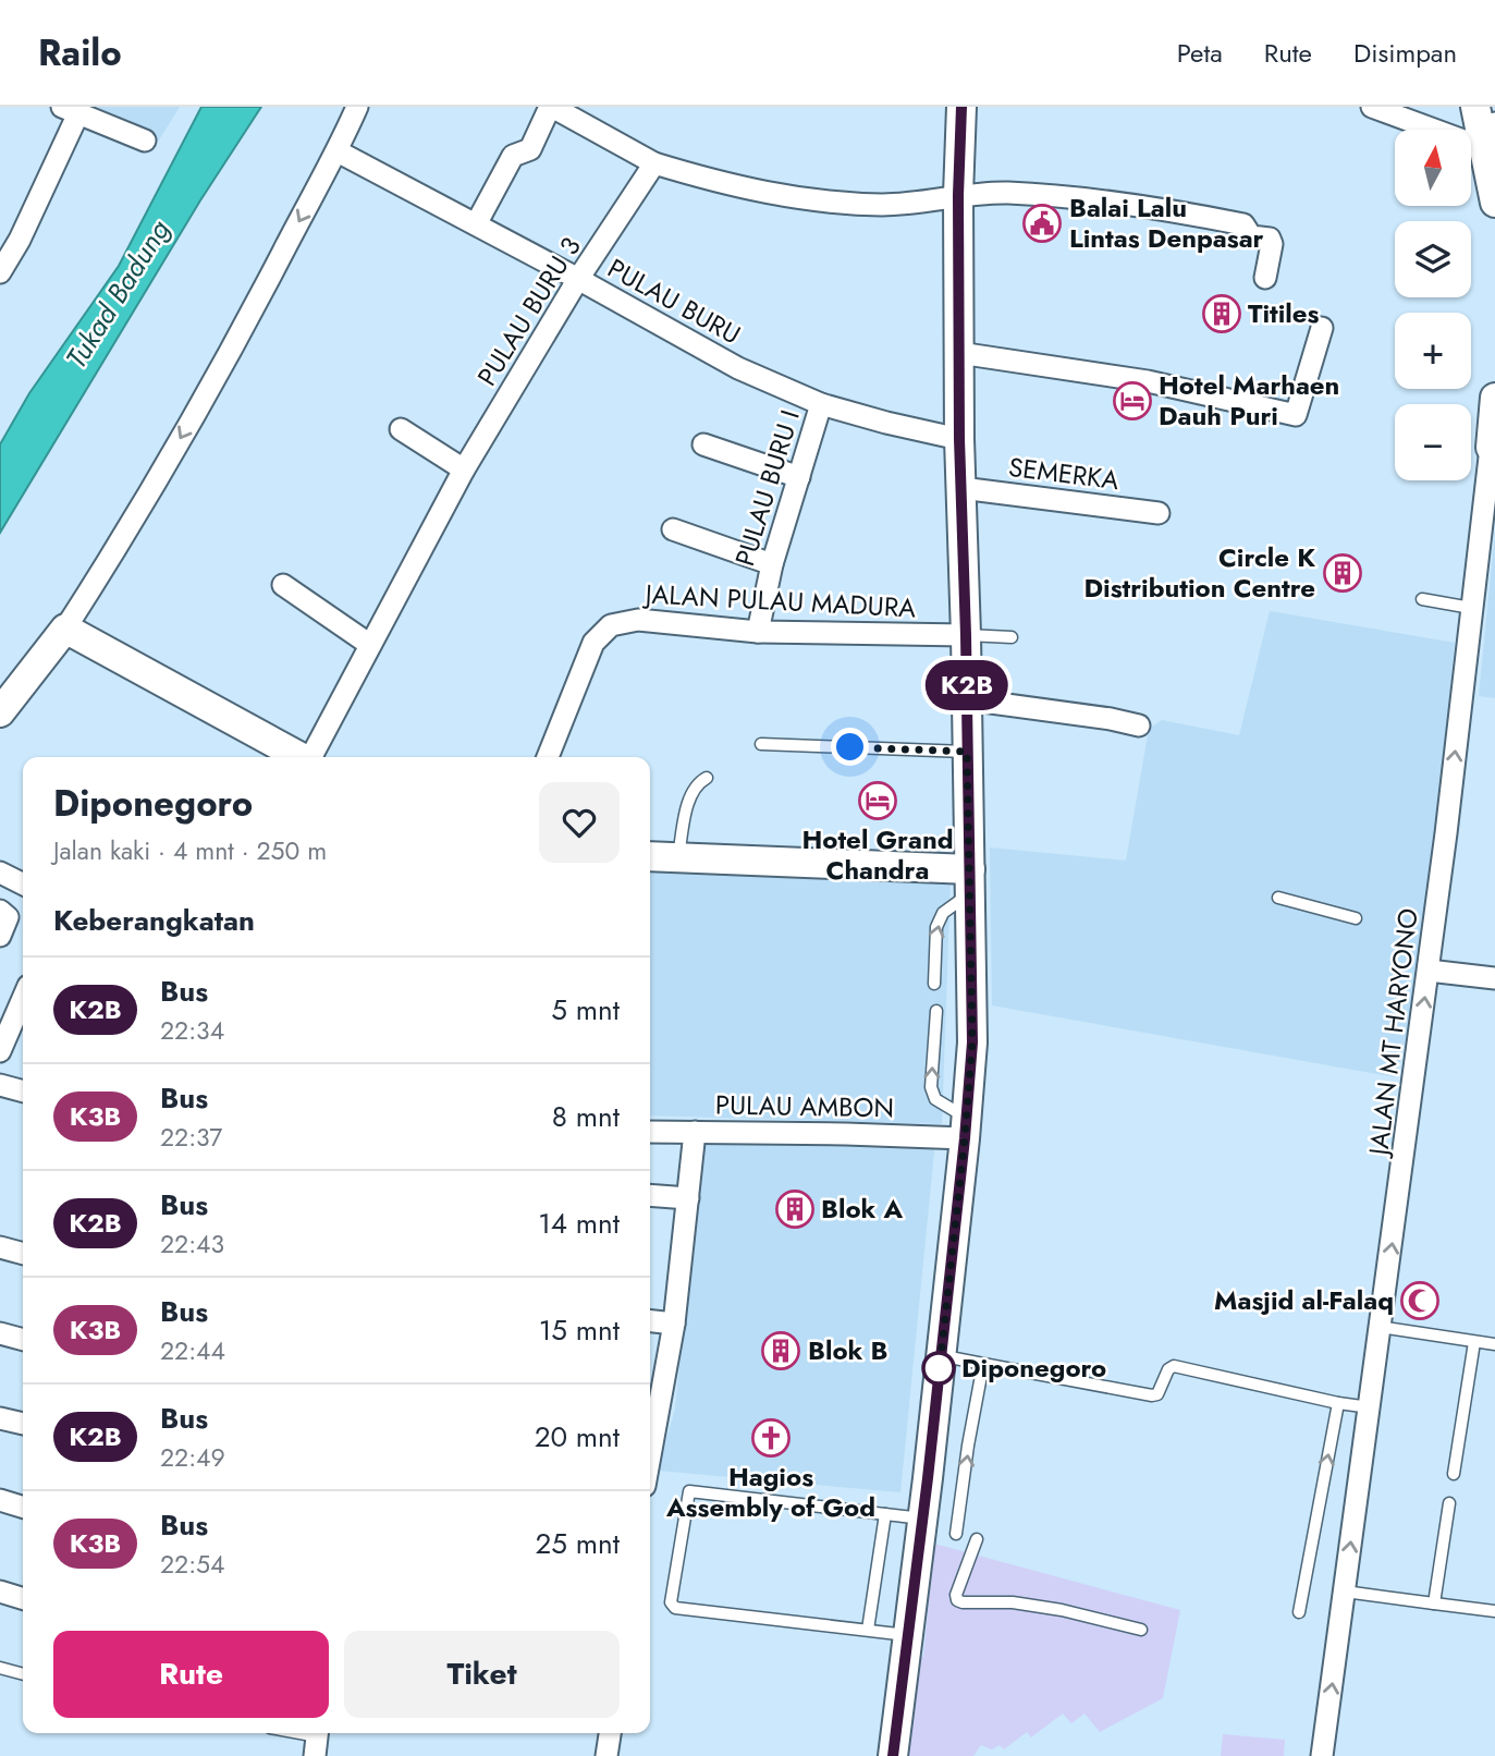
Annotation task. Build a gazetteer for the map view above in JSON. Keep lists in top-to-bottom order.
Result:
{
  "streets": {
    "street": [
      "PULAU BURU",
      "PULAU BURU 3",
      "SEMERKA",
      "PULAU BURU I",
      "JALAN PULAU MADURA",
      "JALAN MT HARYONO",
      "PULAU AMBON"
    ]
  },
  "crossings": [
    ["PULAU BURU", "PULAU BURU 3"],
    ["PULAU BURU", "PULAU BURU I"],
    ["PULAU BURU I", "JALAN PULAU MADURA"]
  ],
  "one_way": ["JALAN MT HARYONO"],
  "water": ["Tukad Badung"],
  "places": {
    "public building": ["Balai Lalu Lintas Denpasar"],
    "building": [
      "Titiles",
      "Circle K Distribution Centre",
      "Blok A",
      "Blok B"
    ],
    "hotel": ["Hotel Marhaen Dauh Puri", "Hotel Grand Chandra"],
    "mosque": ["Masjid al-Falaq"],
    "other": ["Diponegoro"],
    "church": ["Hagios Assembly of God"]
  },
  "lines": ["bus line K2B"],
  "north": "top",
  "page": {
    "header": "Railo",
    "nav": ["Peta", "Rute", "Disimpan"],
    "on_map": "K2B",
    "map_buttons": ["+", "−"],
    "heading": [
      ["Diponegoro", "Jalan kaki · 4 mnt · 250 m"],
      "Keberangkatan"
    ],
    "list": [
      {
        "mark": "K2B",
        "name": "Bus",
        "note": "22:34",
        "value": "5 mnt"
      },
      {
        "mark": "K3B",
        "name": "Bus",
        "note": "22:37",
        "value": "8 mnt"
      },
      {
        "mark": "K2B",
        "name": "Bus",
        "note": "22:43",
        "value": "14 mnt"
      },
      {
        "mark": "K3B",
        "name": "Bus",
        "note": "22:44",
        "value": "15 mnt"
      },
      {
        "mark": "K2B",
        "name": "Bus",
        "note": "22:49",
        "value": "20 mnt"
      },
      {
        "mark": "K3B",
        "name": "Bus",
        "note": "22:54",
        "value": "25 mnt"
      }
    ],
    "buttons": ["Rute", "Tiket"]
  }
}
